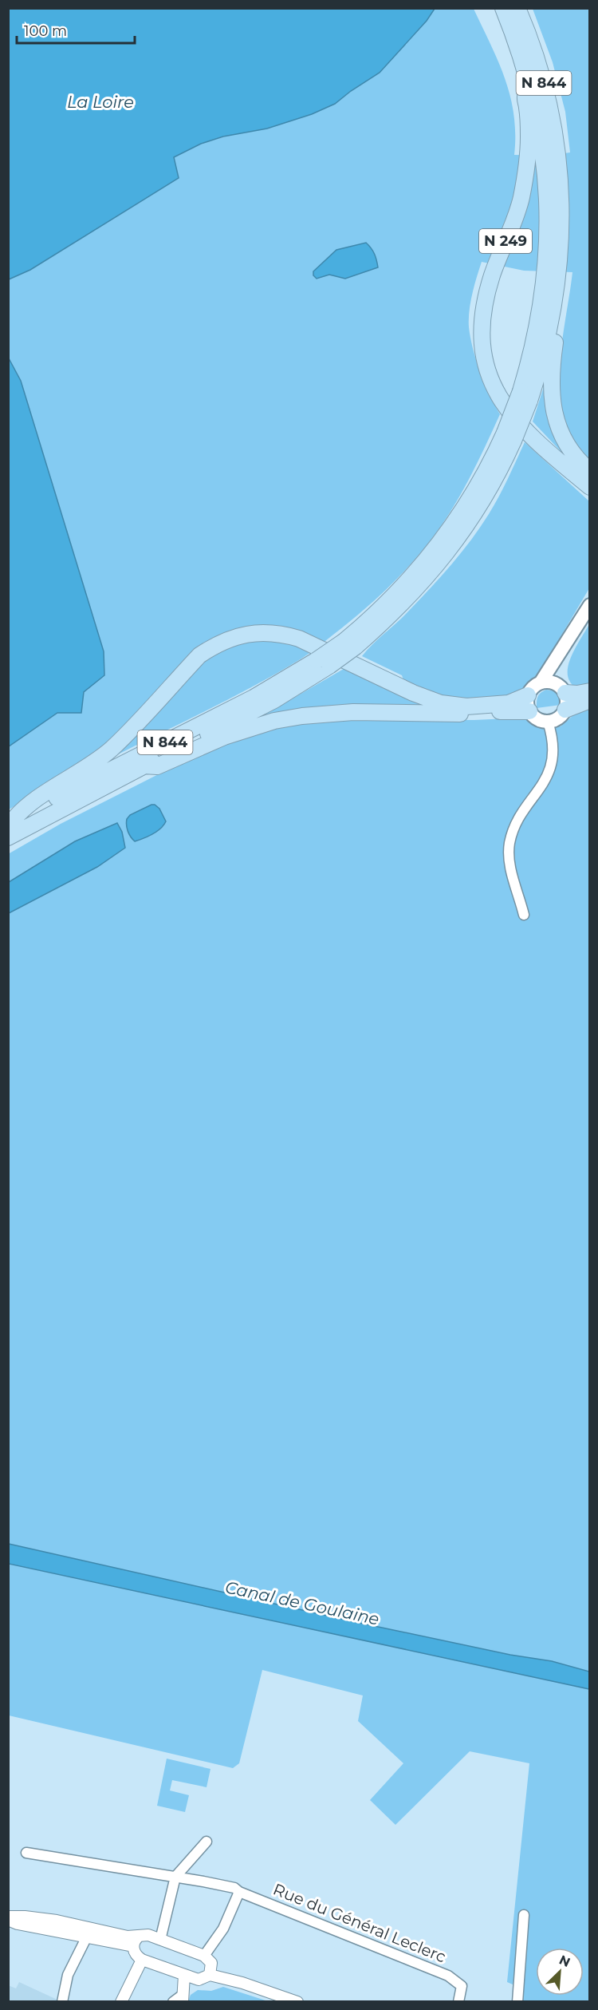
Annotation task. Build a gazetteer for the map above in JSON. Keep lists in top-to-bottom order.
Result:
{
  "streets": {
    "highway": ["N 844", "N 249"],
    "street": ["Rue du Général Leclerc"]
  },
  "crossings": [
    ["N 844", "N 249"]
  ],
  "water": ["La Loire", "Canal de Goulaine"],
  "scale_bar": "100 m",
  "north": "top right"
}
